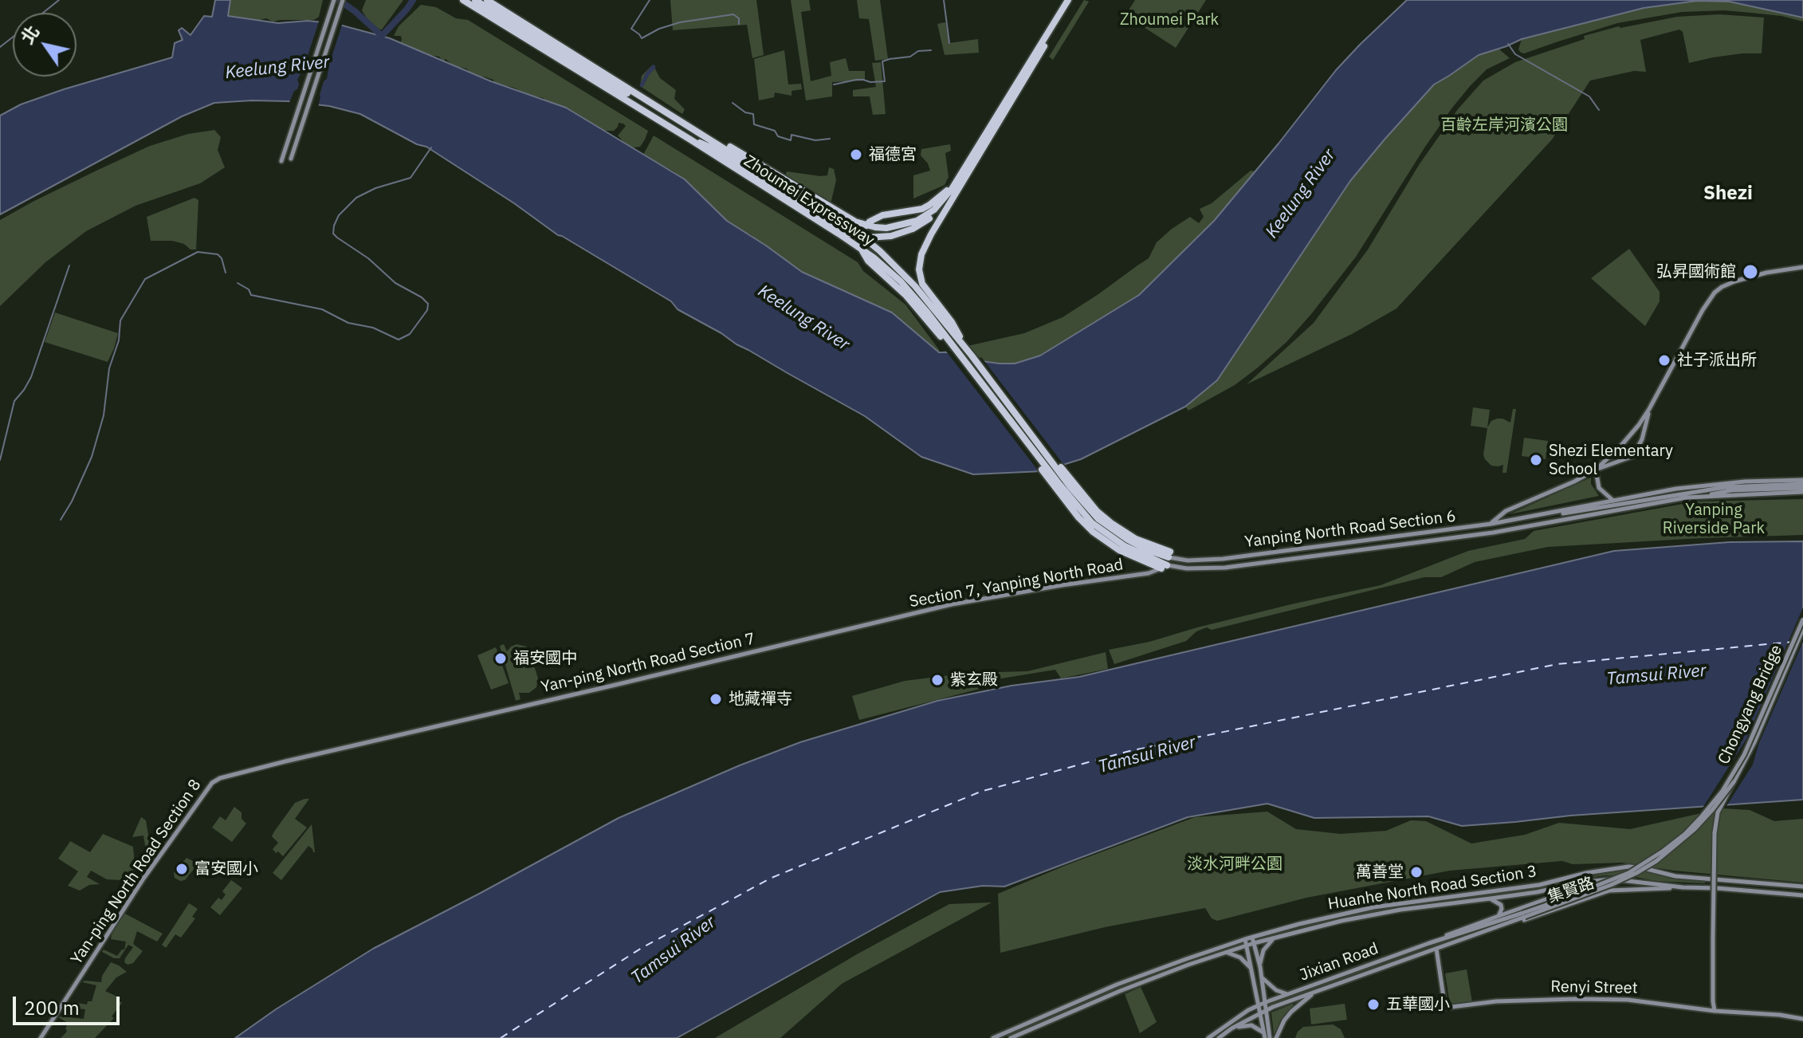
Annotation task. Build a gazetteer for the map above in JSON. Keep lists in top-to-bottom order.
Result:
{
  "streets": {
    "highway": ["Zhoumei Expressway"],
    "main road": [
      "Yanping North Road Section 6",
      "Section 7, Yanping North Road",
      "Chongyang Bridge",
      "Yan-ping North Road Section 8",
      "Huanhe North Road Section 3",
      "集賢路",
      "Jixian Road",
      "Renyi Street"
    ]
  },
  "crossings": [
    ["Yanping North Road Section 6", "Section 7, Yanping North Road"],
    ["Section 7, Yanping North Road", "Yan-ping North Road Section 8"],
    ["Chongyang Bridge", "Jixian Road"],
    ["Huanhe North Road Section 3", "集賢路"],
    ["集賢路", "Jixian Road"],
    ["Jixian Road", "Renyi Street"]
  ],
  "districts": ["Shezi"],
  "water": ["Keelung River", "Tamsui River"],
  "parks": [
    "Zhoumei Park",
    "百齡左岸河濱公園",
    "Yanping Riverside Park",
    "淡水河畔公園"
  ],
  "places": [
    "福德宮",
    "弘昇國術館",
    "社子派出所",
    "Shezi Elementary School",
    "福安國中",
    "紫玄殿",
    "地藏禪寺",
    "富安國小",
    "萬善堂",
    "五華國小"
  ],
  "scale_bar": "200 m",
  "north": "top left"
}
